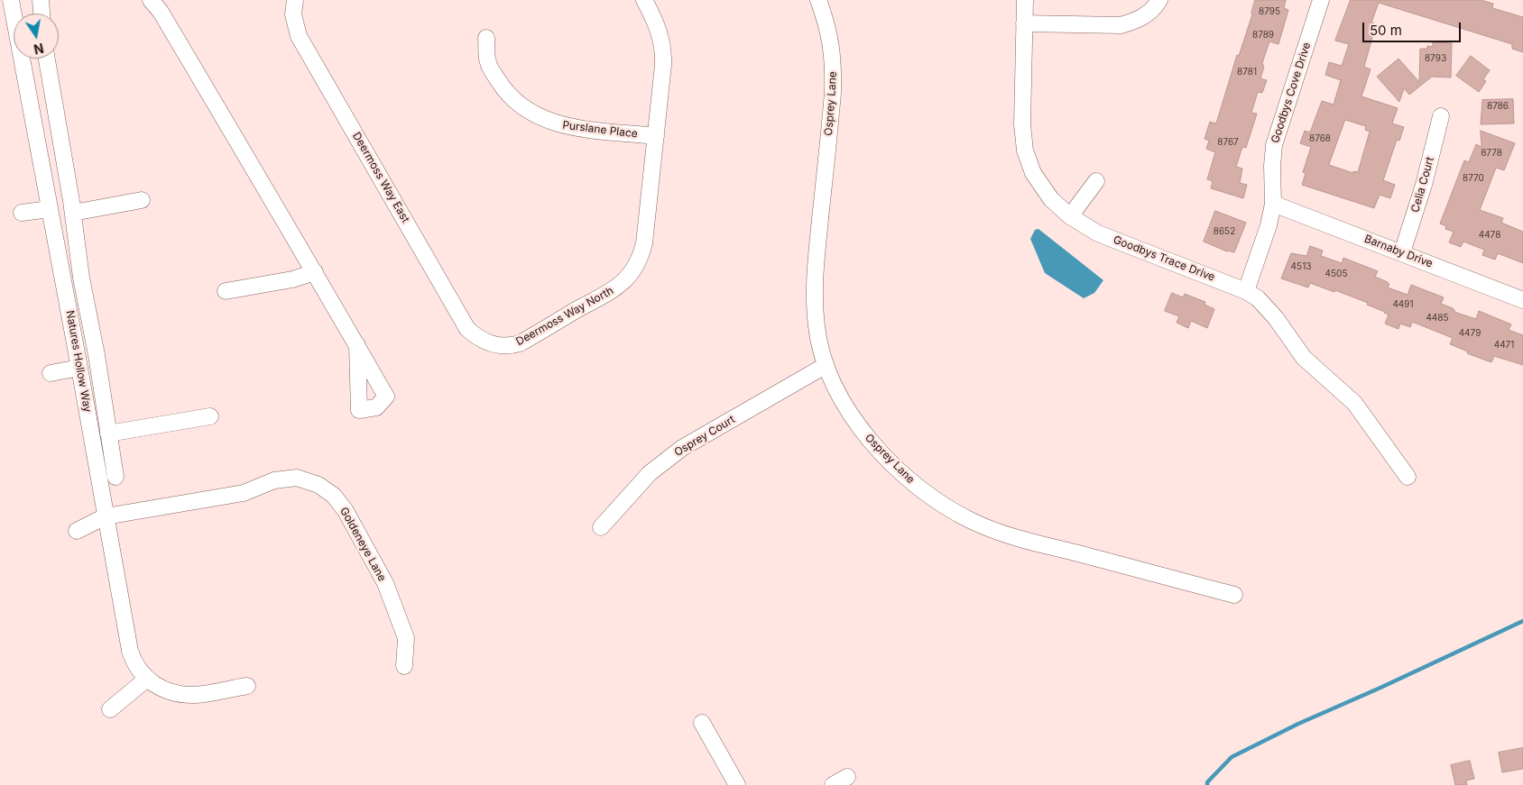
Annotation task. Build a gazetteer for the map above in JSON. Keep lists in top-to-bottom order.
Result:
{
  "streets": {
    "street": [
      "Goodbys Cove Drive",
      "Osprey Lane",
      "Purslane Place",
      "Deermoss Way East",
      "Celia Court",
      "Barnaby Drive",
      "Goodbys Trace Drive",
      "Deermoss Way North",
      "Natures Hollow Way",
      "Osprey Court",
      "Goldeneye Lane"
    ]
  },
  "crossings": [
    ["Goodbys Cove Drive", "Barnaby Drive"],
    ["Goodbys Cove Drive", "Goodbys Trace Drive"],
    ["Osprey Lane", "Osprey Court"],
    ["Purslane Place", "Deermoss Way North"],
    ["Deermoss Way East", "Deermoss Way North"],
    ["Celia Court", "Barnaby Drive"],
    ["Natures Hollow Way", "Goldeneye Lane"]
  ],
  "house_numbers": [
    "8795",
    "8789",
    "8793",
    "8781",
    "8786",
    "8768",
    "8767",
    "8778",
    "8770",
    "8652",
    "4478",
    "4513",
    "4505",
    "4491",
    "4485",
    "4479",
    "4471"
  ],
  "scale_bar": "50 m",
  "north": "bottom"
}
